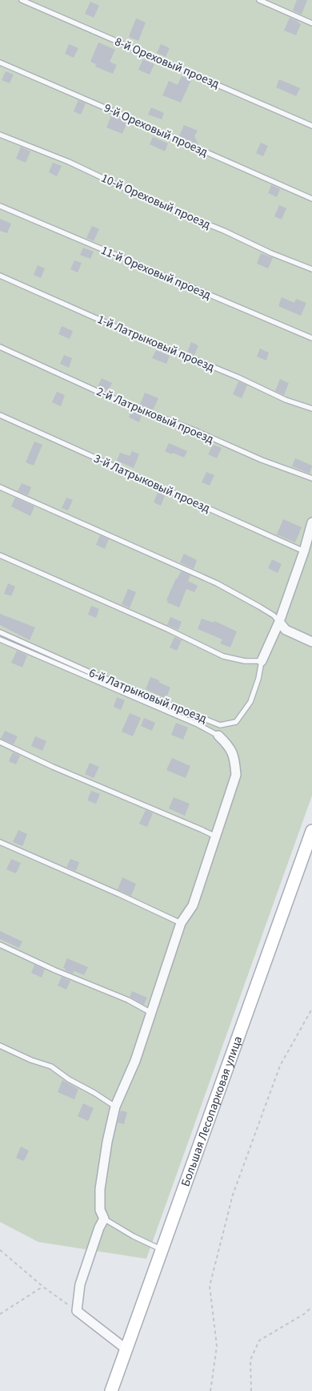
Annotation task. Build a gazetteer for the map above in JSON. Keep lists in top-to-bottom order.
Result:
{
  "streets": {
    "main road": ["Большая Лесопарковая улица"],
    "lane": [
      "8-й Ореховый проезд",
      "9-й Ореховый проезд",
      "10-й Ореховый проезд",
      "11-й Ореховый проезд",
      "1-й Латрыковый проезд",
      "2-й Латрыковый проезд",
      "3-й Латрыковый проезд",
      "6-й Латрыковый проезд"
    ]
  }
}
